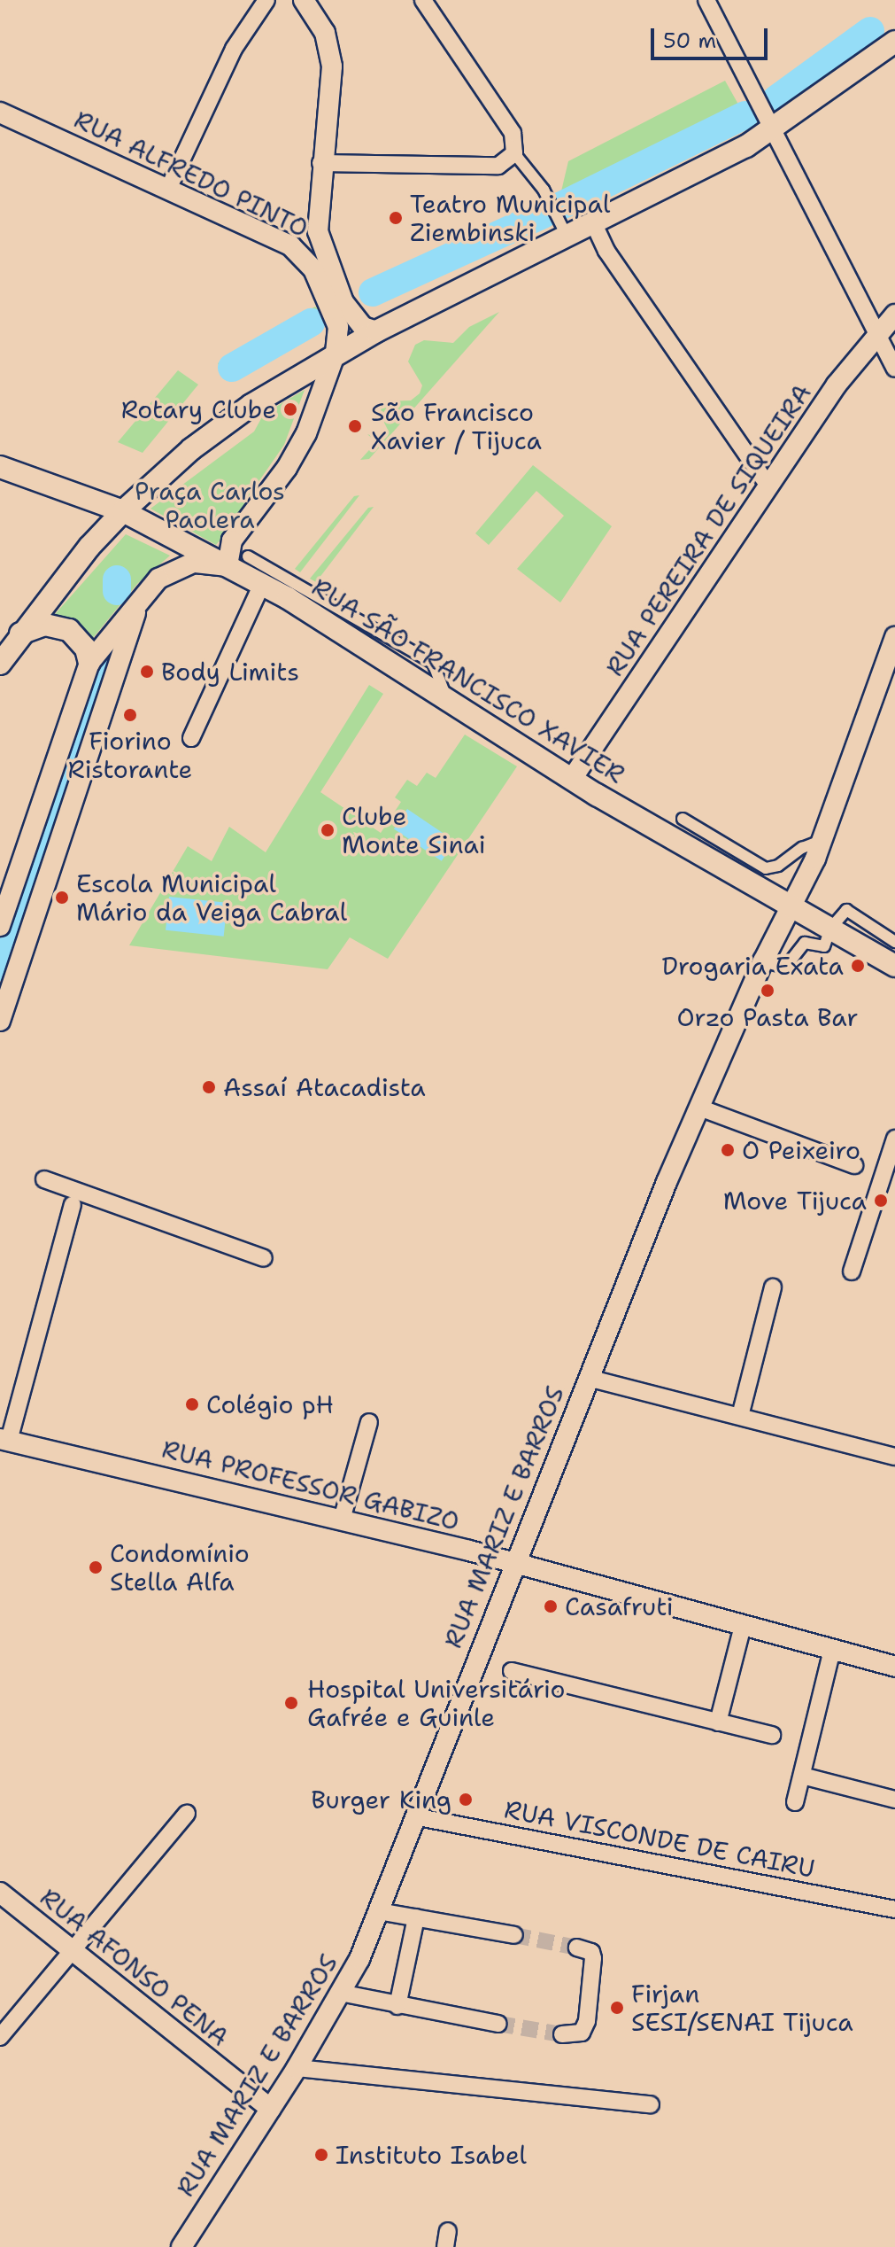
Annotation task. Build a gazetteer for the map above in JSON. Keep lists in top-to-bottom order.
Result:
{
  "streets": {
    "main road": ["RUA SÃO FRANCISCO XAVIER"],
    "street": [
      "RUA ALFREDO PINTO",
      "RUA PEREIRA DE SIQUEIRA",
      "RUA PROFESSOR GABIZO",
      "RUA MARIZ E BARROS",
      "RUA VISCONDE DE CAIRU",
      "RUA AFONSO PENA"
    ]
  },
  "crossings": [
    ["RUA PEREIRA DE SIQUEIRA", "RUA SÃO FRANCISCO XAVIER"],
    ["RUA SÃO FRANCISCO XAVIER", "RUA MARIZ E BARROS"],
    ["RUA PROFESSOR GABIZO", "RUA MARIZ E BARROS"],
    ["RUA MARIZ E BARROS", "RUA VISCONDE DE CAIRU"],
    ["RUA MARIZ E BARROS", "RUA AFONSO PENA"]
  ],
  "parks": ["Praça Carlos Paolera"],
  "places": [
    "Teatro Municipal Ziembinski",
    "Rotary Clube",
    "São Francisco Xavier / Tijuca",
    "Body Limits",
    "Fiorino Ristorante",
    "Clube Monte Sinai",
    "Escola Municipal Mário da Veiga Cabral",
    "Drogaria Exata",
    "Orzo Pasta Bar",
    "Assaí Atacadista",
    "O Peixeiro",
    "Move Tijuca",
    "Colégio pH",
    "Condomínio Stella Alfa",
    "Casafruti",
    "Hospital Universitário Gafrée e Guinle",
    "Burger King",
    "Firjan SESI/SENAI Tijuca",
    "Instituto Isabel"
  ],
  "scale_bar": "50 m"
}
